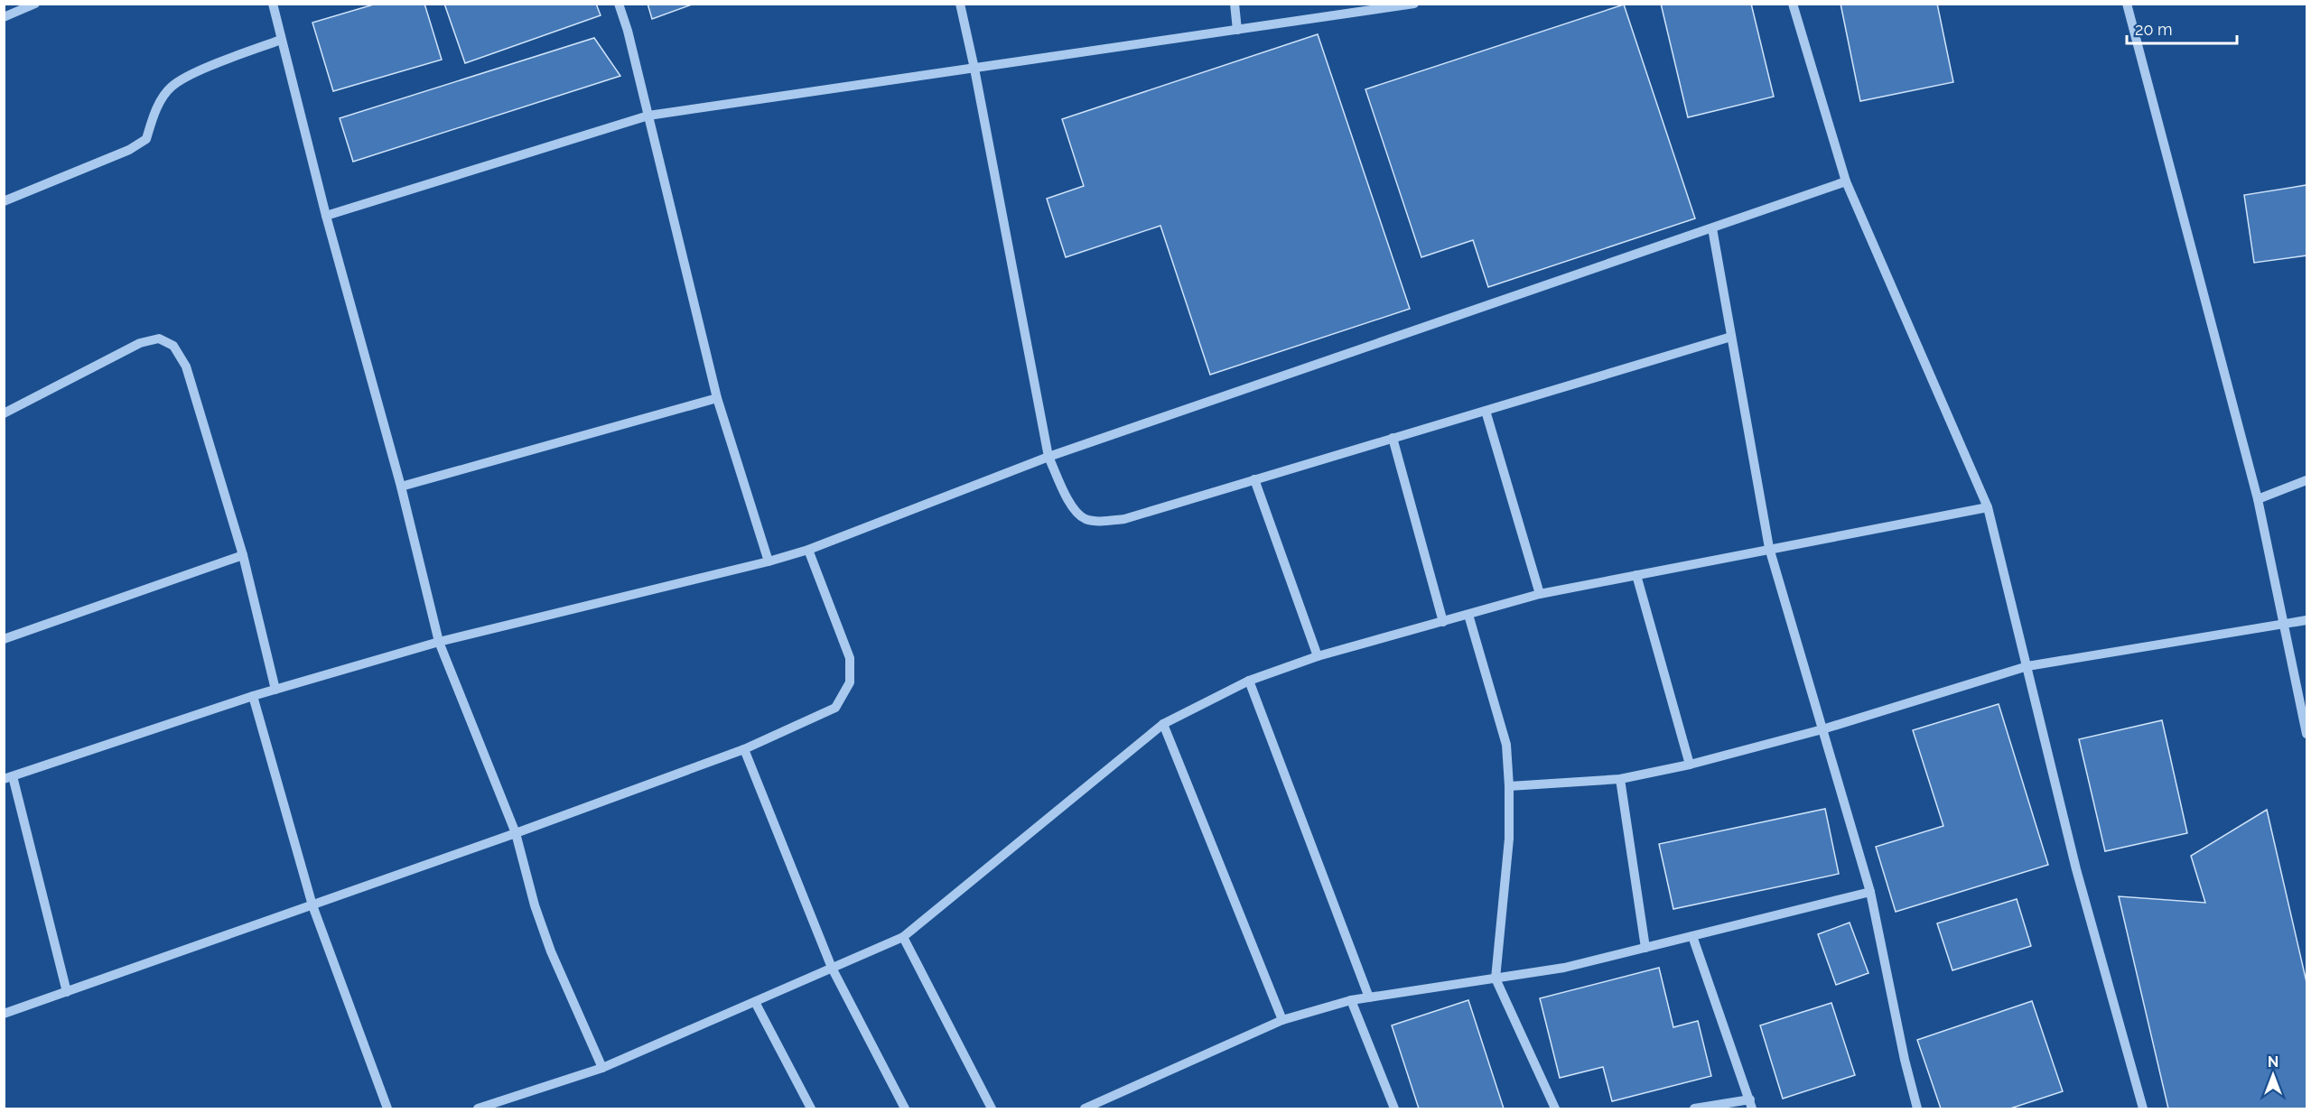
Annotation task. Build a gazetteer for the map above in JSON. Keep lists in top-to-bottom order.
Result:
{
  "scale_bar": "20 m",
  "north": "top"
}
